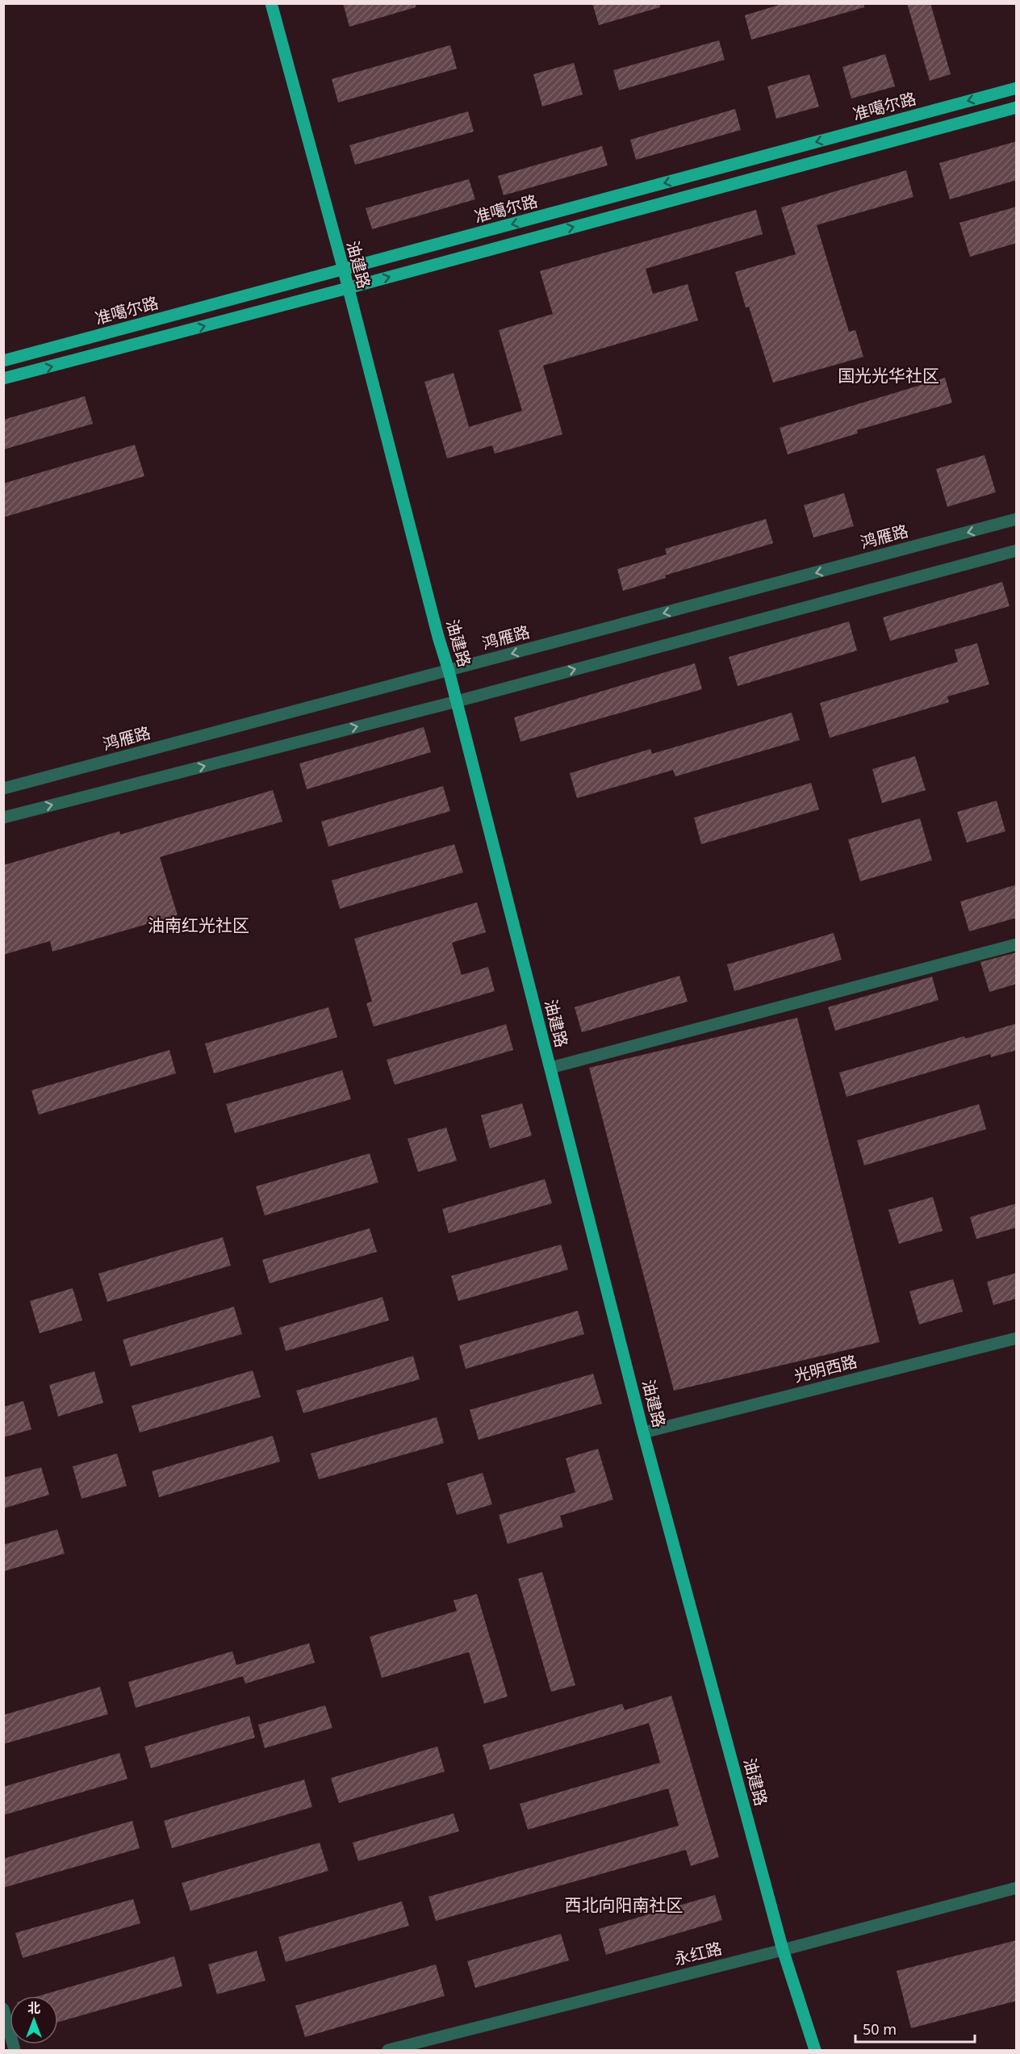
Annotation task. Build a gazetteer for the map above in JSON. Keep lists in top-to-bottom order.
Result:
{
  "streets": {
    "main road": ["准噶尔路", "油建路"],
    "street": ["鸿雁路", "光明西路", "永红路"]
  },
  "crossings": [
    ["准噶尔路", "油建路"],
    ["油建路", "鸿雁路"],
    ["油建路", "光明西路"],
    ["油建路", "永红路"]
  ],
  "districts": ["国光光华社区", "油南红光社区", "西北向阳南社区"],
  "scale_bar": "50 m",
  "north": "top"
}
